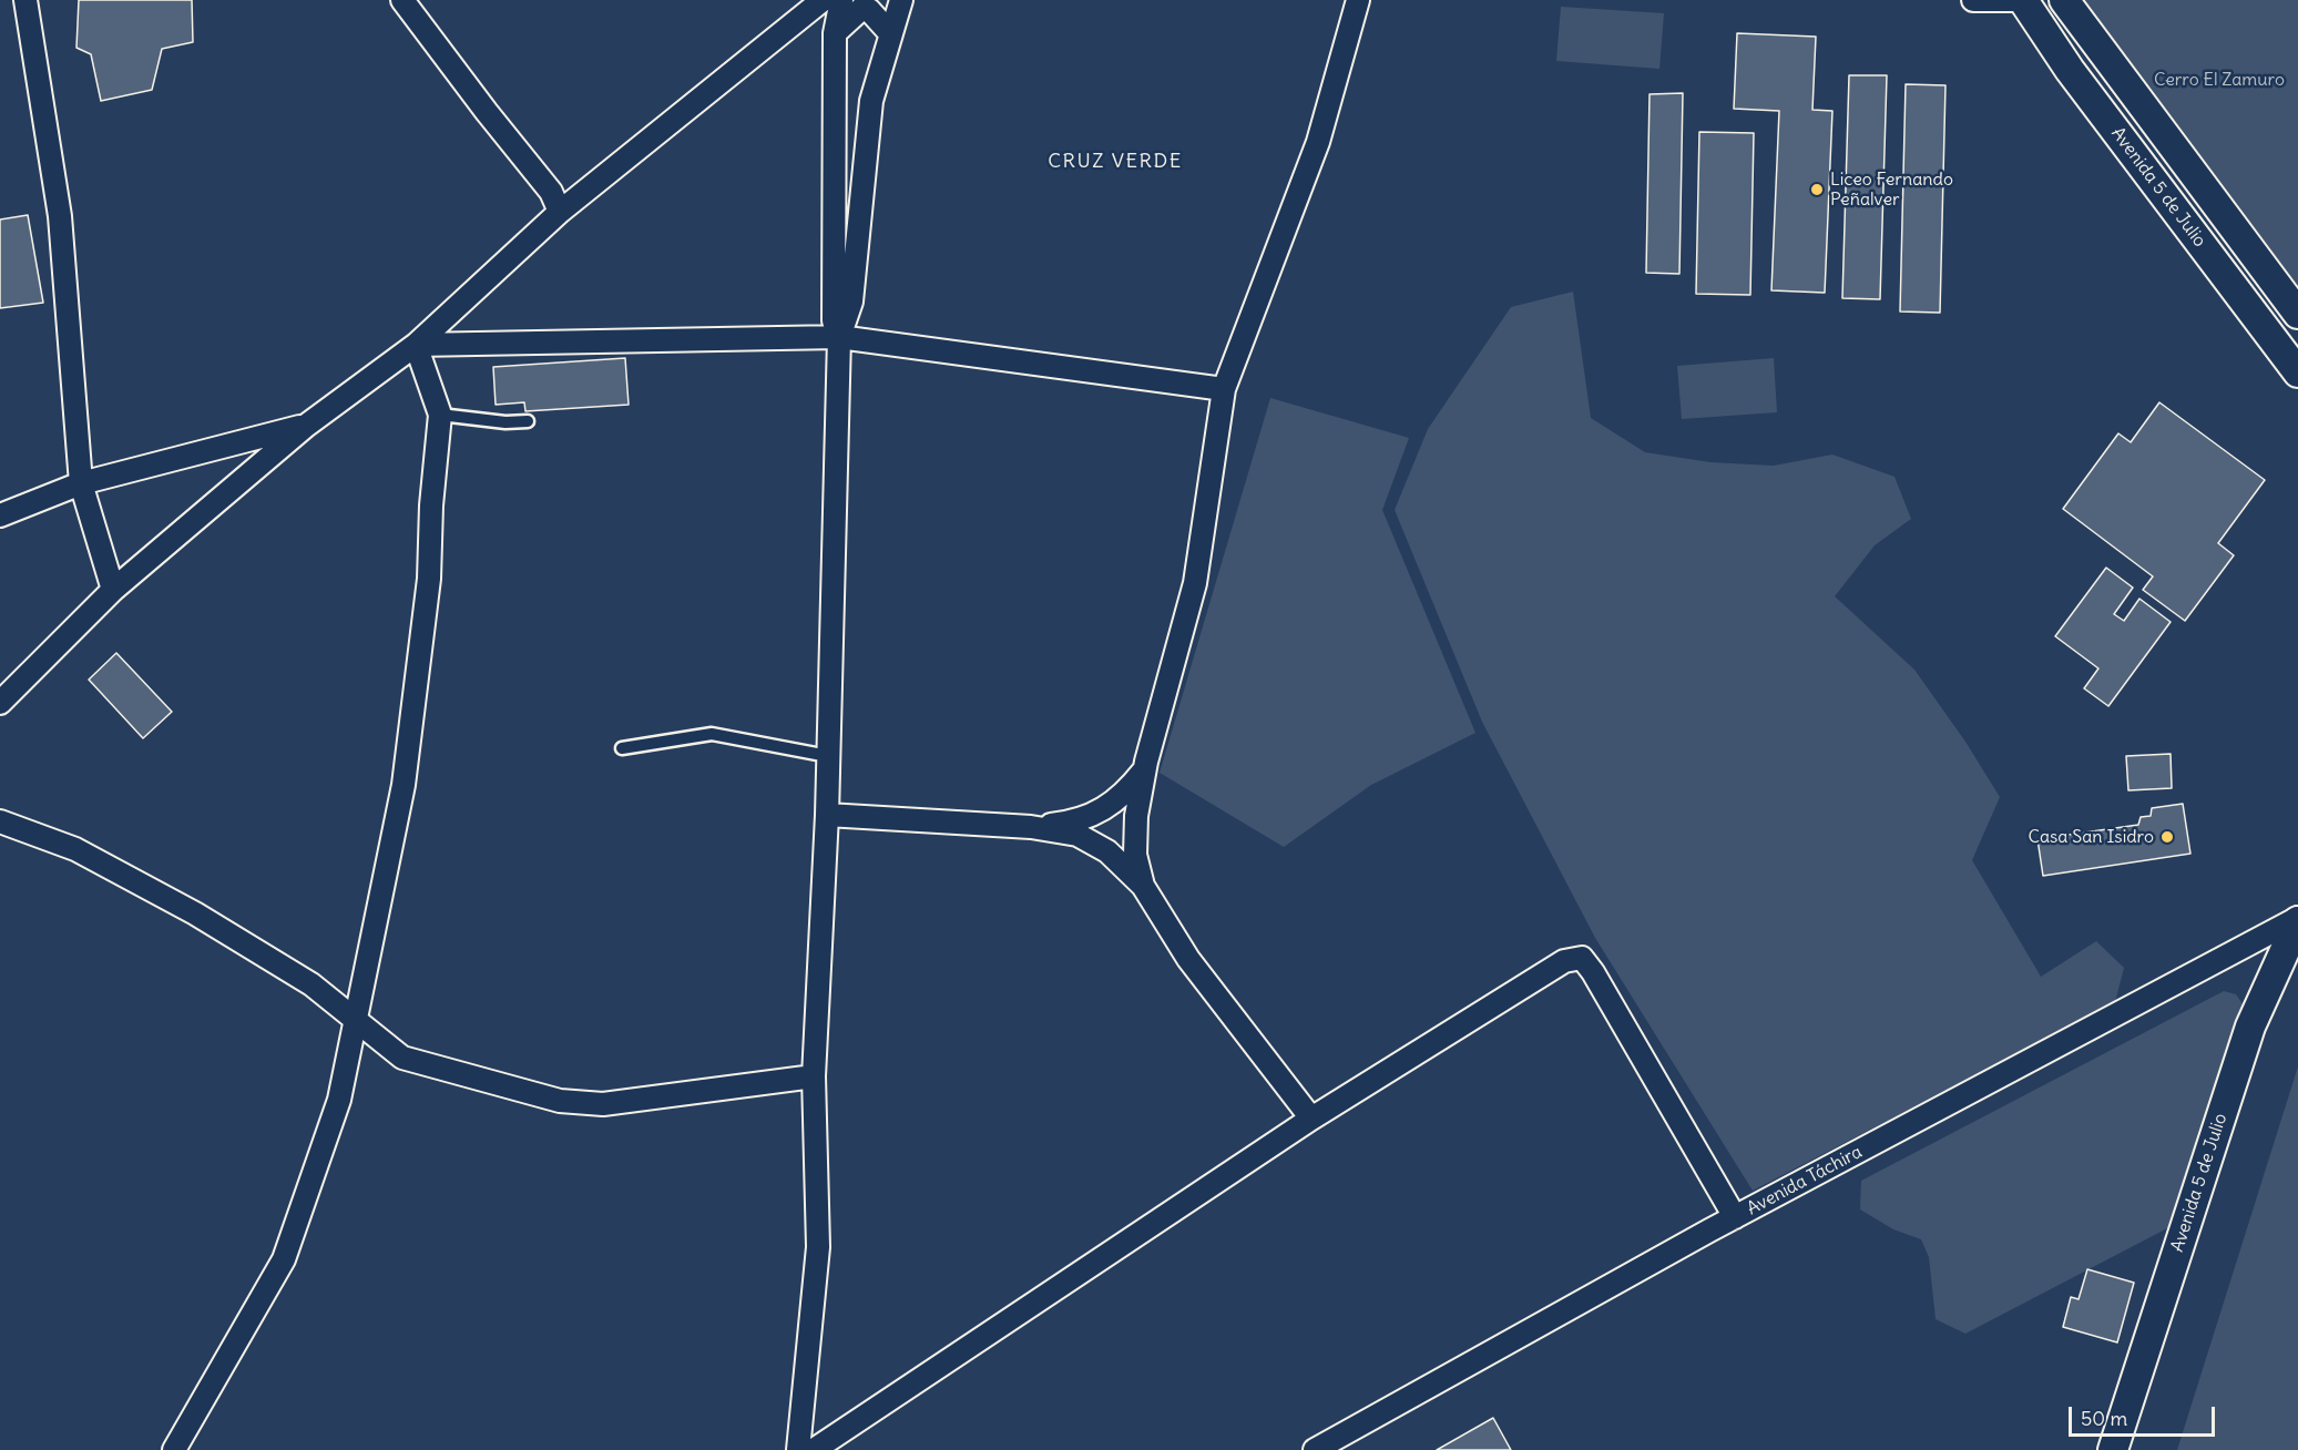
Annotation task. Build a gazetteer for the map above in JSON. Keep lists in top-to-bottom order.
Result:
{
  "streets": {
    "street": ["Avenida 5 de Julio", "Avenida Táchira"]
  },
  "crossings": [
    ["Avenida 5 de Julio", "Avenida Táchira"]
  ],
  "districts": ["CRUZ VERDE"],
  "parks": ["Cerro El Zamuro"],
  "places": ["Liceo Fernando Peñalver", "Casa San Isidro"],
  "scale_bar": "50 m"
}
